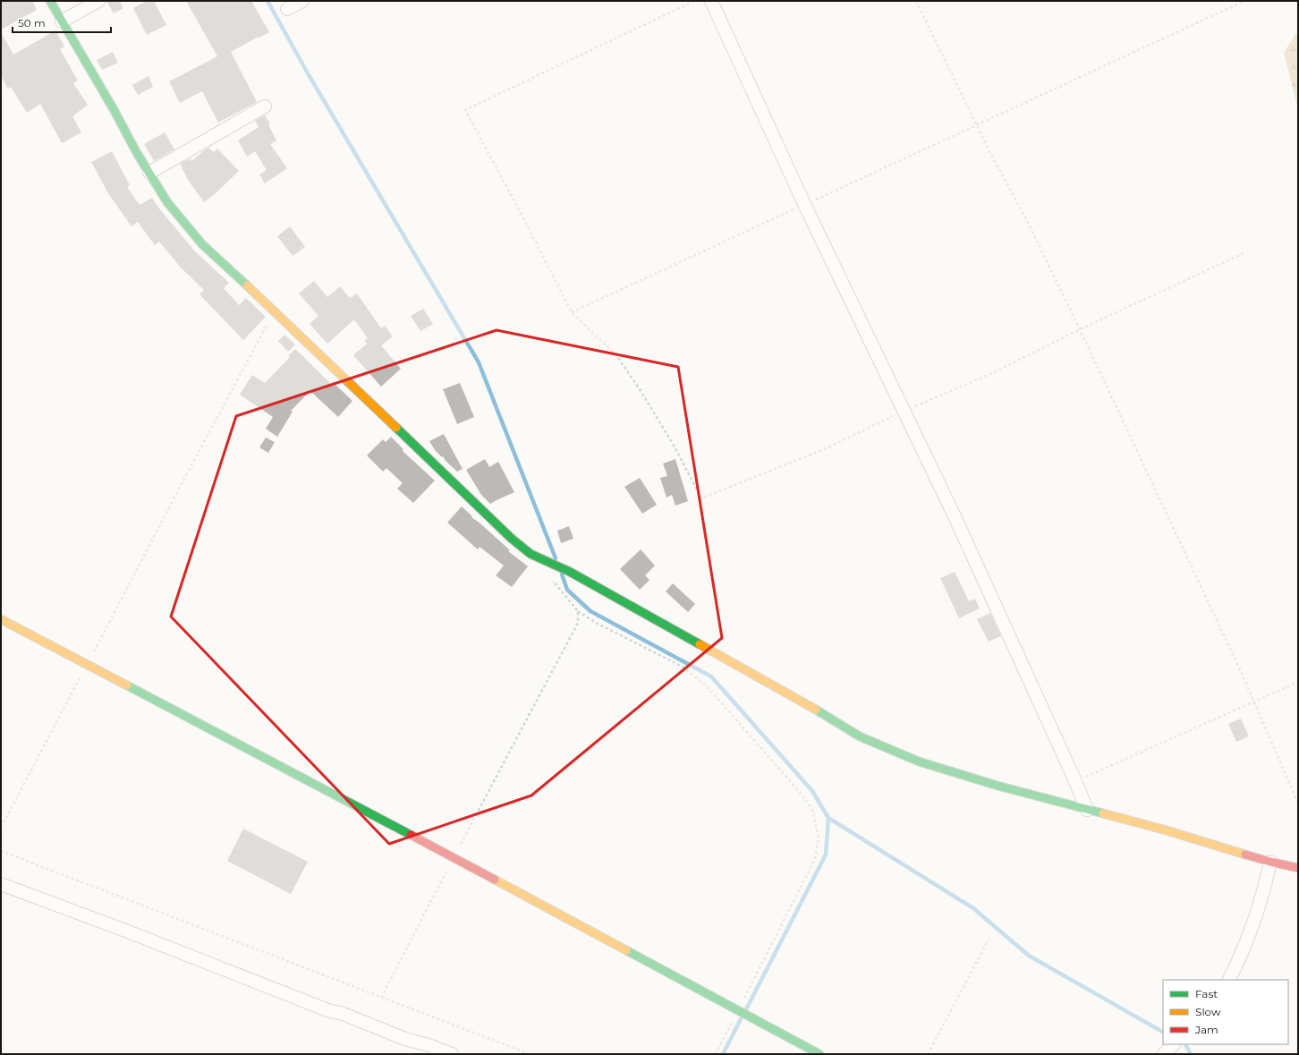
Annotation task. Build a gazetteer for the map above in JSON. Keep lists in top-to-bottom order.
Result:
{
  "legend": ["Fast", "Slow", "Jam"],
  "scale_bar": "50 m"
}
